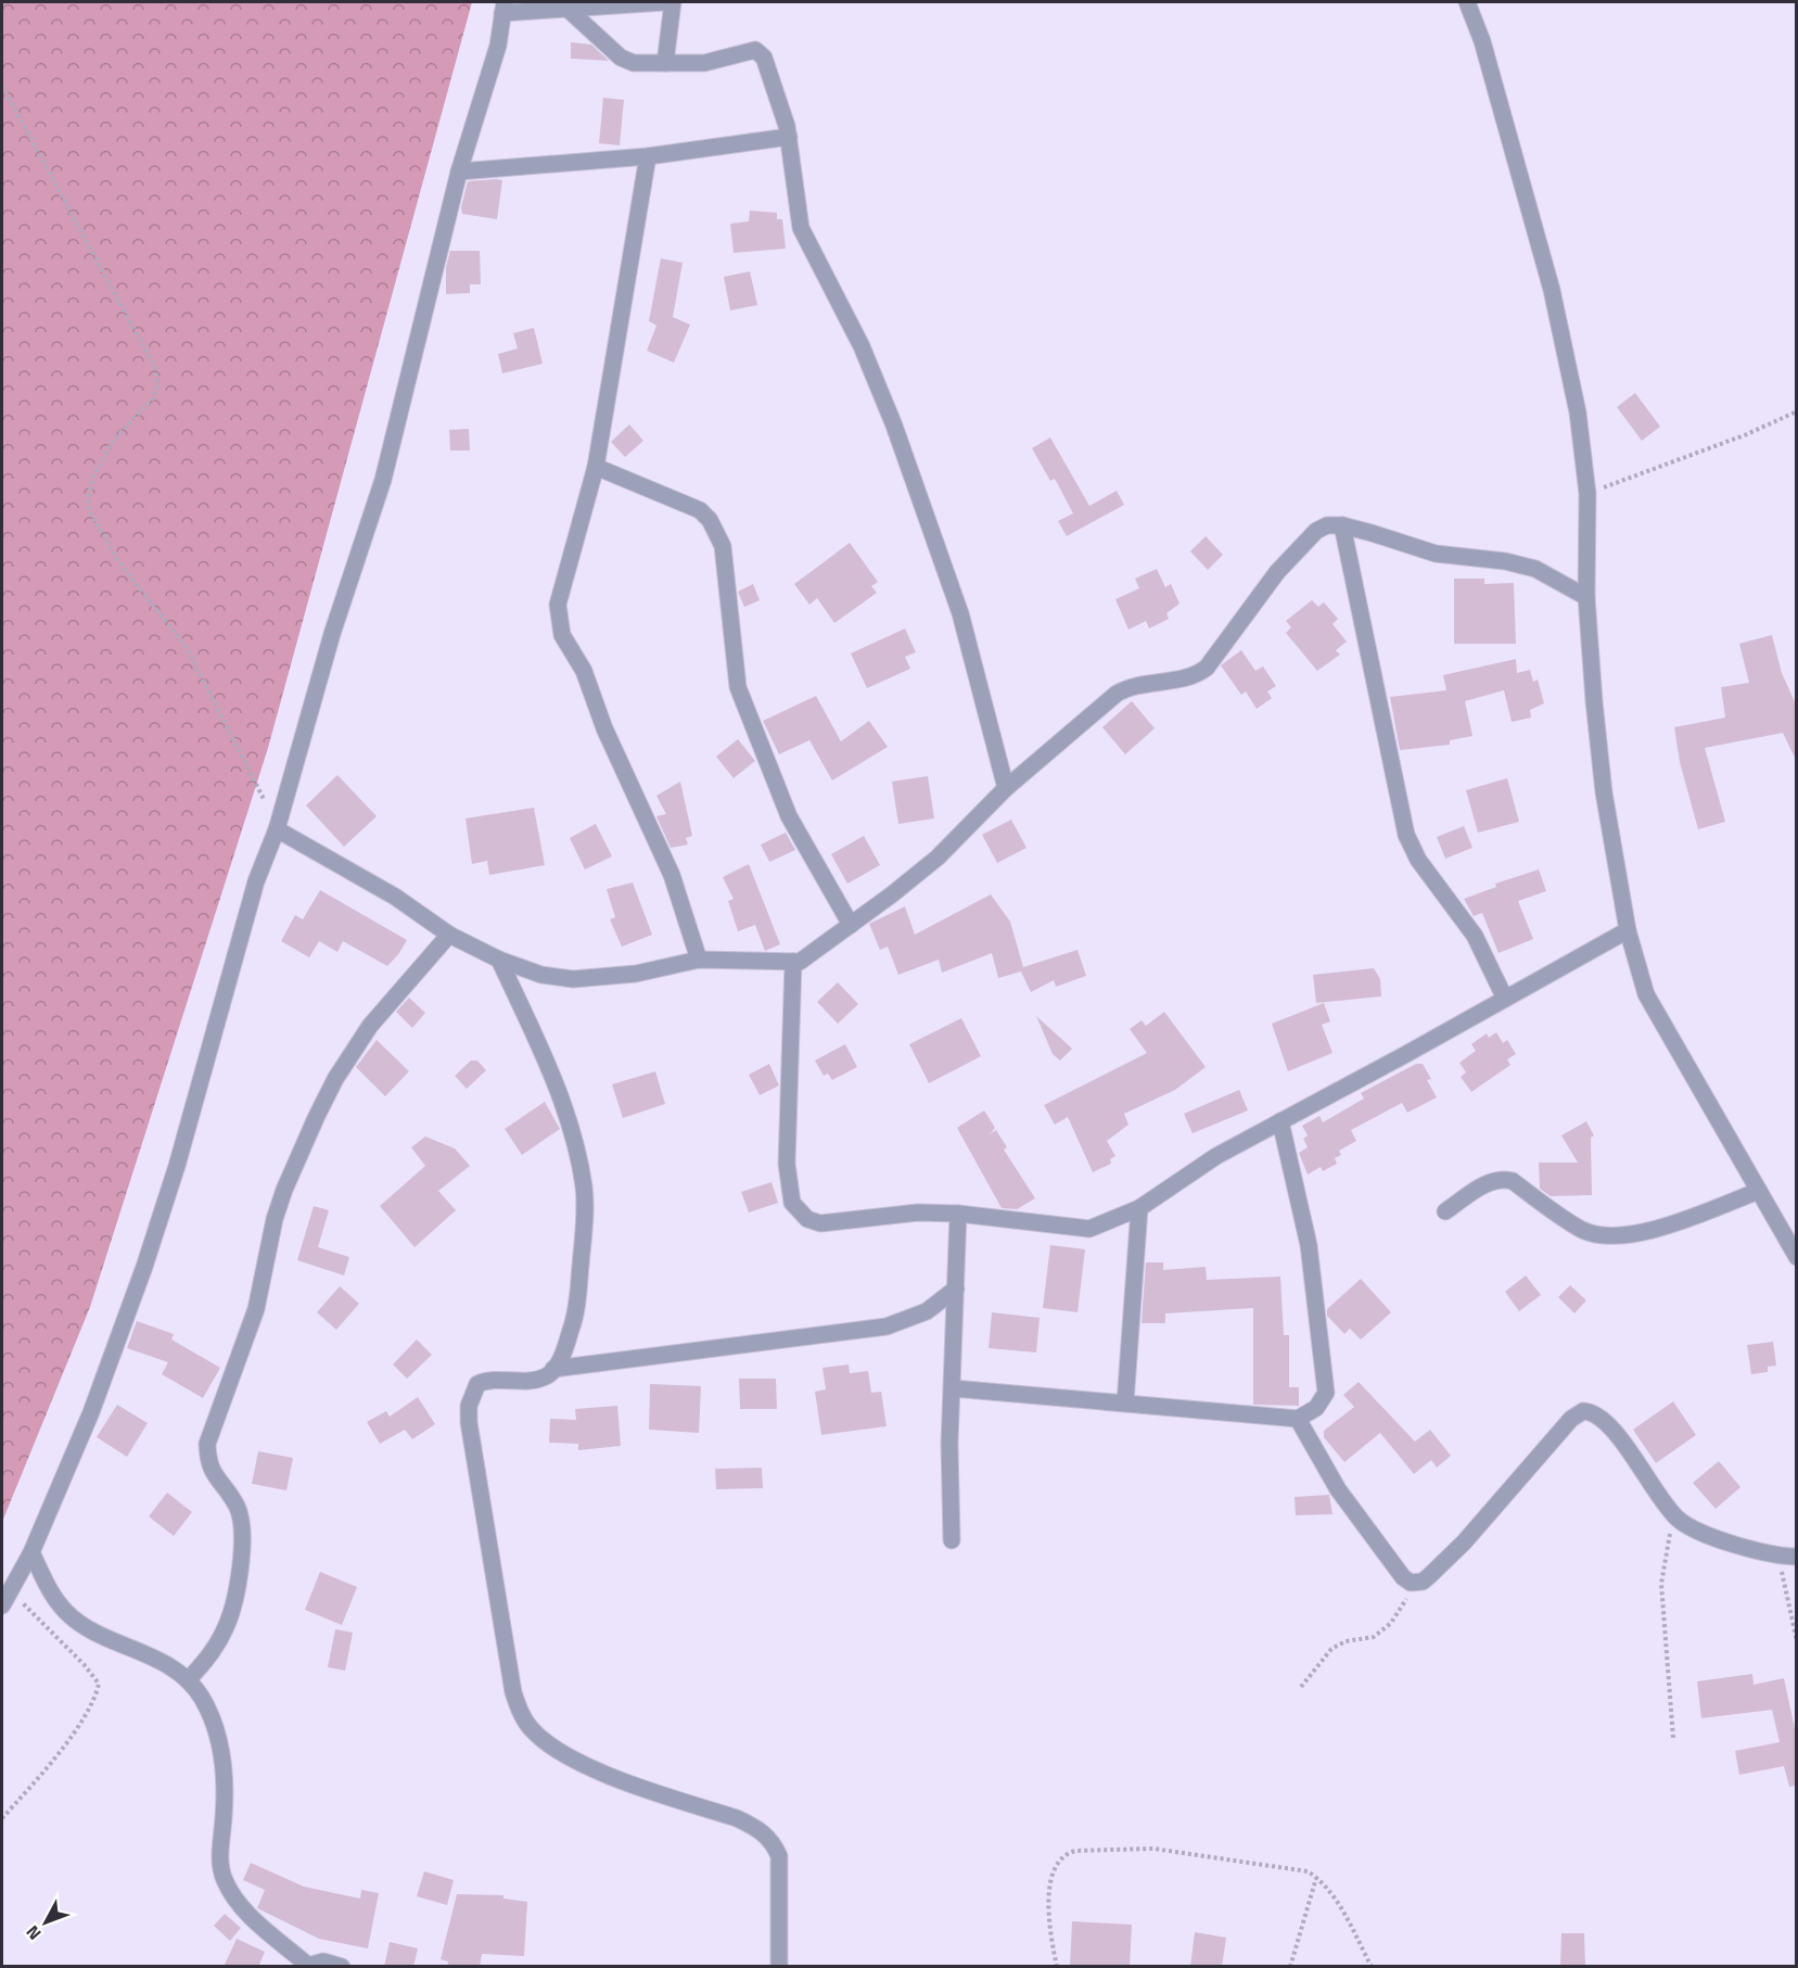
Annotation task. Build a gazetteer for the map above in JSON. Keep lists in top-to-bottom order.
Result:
{
  "north": "bottom left"
}
